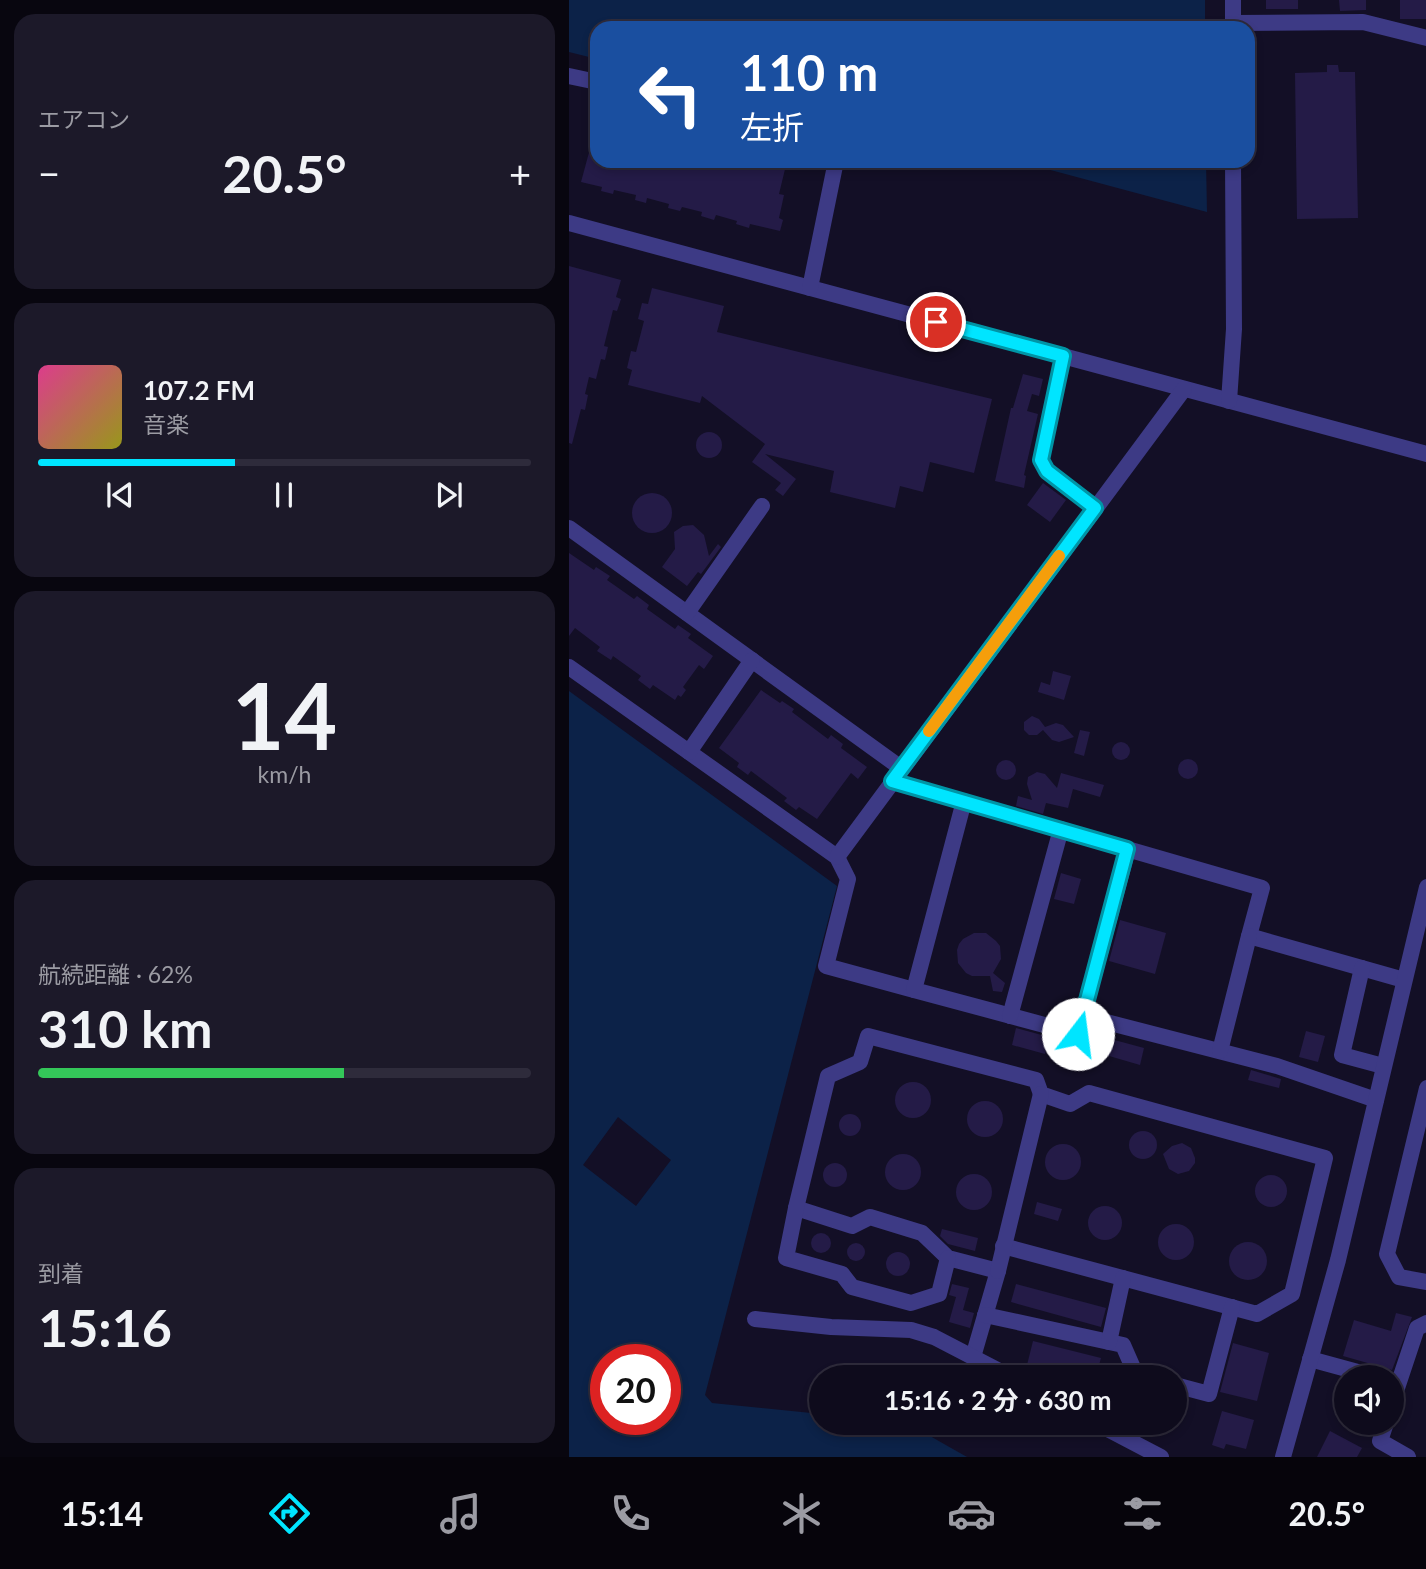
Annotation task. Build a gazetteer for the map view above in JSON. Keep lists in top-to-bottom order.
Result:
{
  "page": {
    "tile": [
      "エアコン",
      ["14", "km/h"],
      ["航続距離 · 62%", "310 km"],
      ["到着", "15:16"]
    ],
    "turn": ["110 m", "左折"],
    "heat": ["−", "20.5°", "+"],
    "song": ["107.2 FM", "音楽"],
    "limit": "20",
    "trip": "15:16 · 2 分 · 630 m",
    "tabs": ["15:14", "20.5°"]
  }
}
